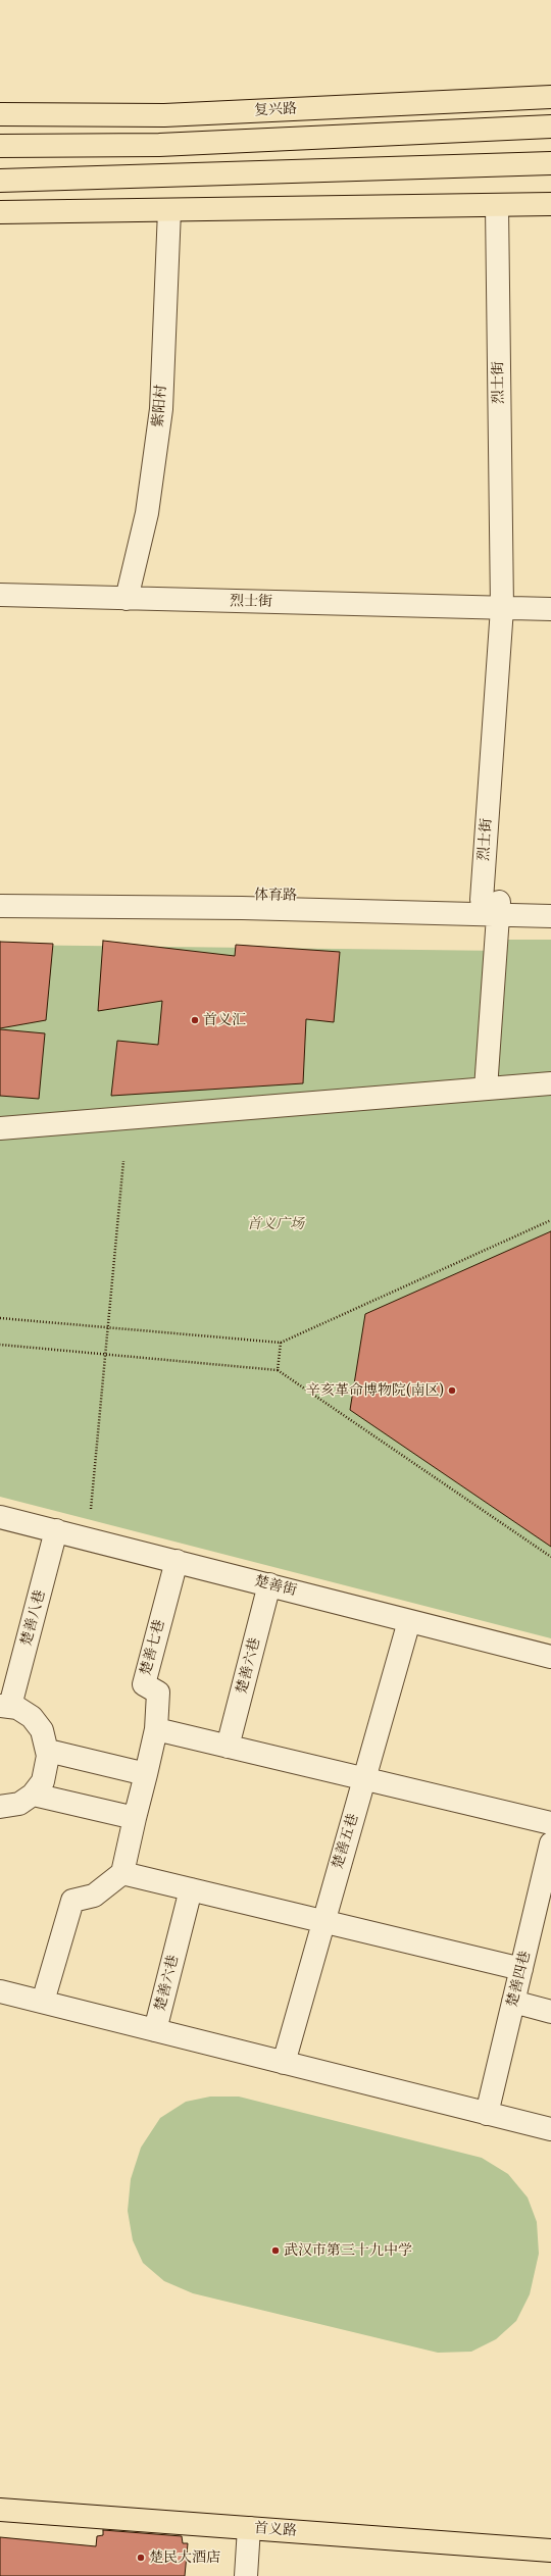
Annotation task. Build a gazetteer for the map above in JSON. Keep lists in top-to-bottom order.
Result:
{
  "streets": {
    "main road": ["复兴路", "首义路"],
    "street": [
      "烈士街",
      "紫阳村",
      "体育路",
      "楚善街",
      "楚善八巷",
      "楚善七巷",
      "楚善六巷",
      "楚善五巷",
      "楚善四巷"
    ]
  },
  "crossings": [
    ["烈士街", "紫阳村"],
    ["烈士街", "体育路"],
    ["楚善街", "楚善八巷"],
    ["楚善街", "楚善七巷"],
    ["楚善街", "楚善六巷"],
    ["楚善街", "楚善五巷"]
  ],
  "parks": ["首义广场"],
  "places": [
    "首义汇",
    "辛亥革命博物院(南区)",
    "武汉市第三十九中学",
    "楚民大酒店"
  ]
}
